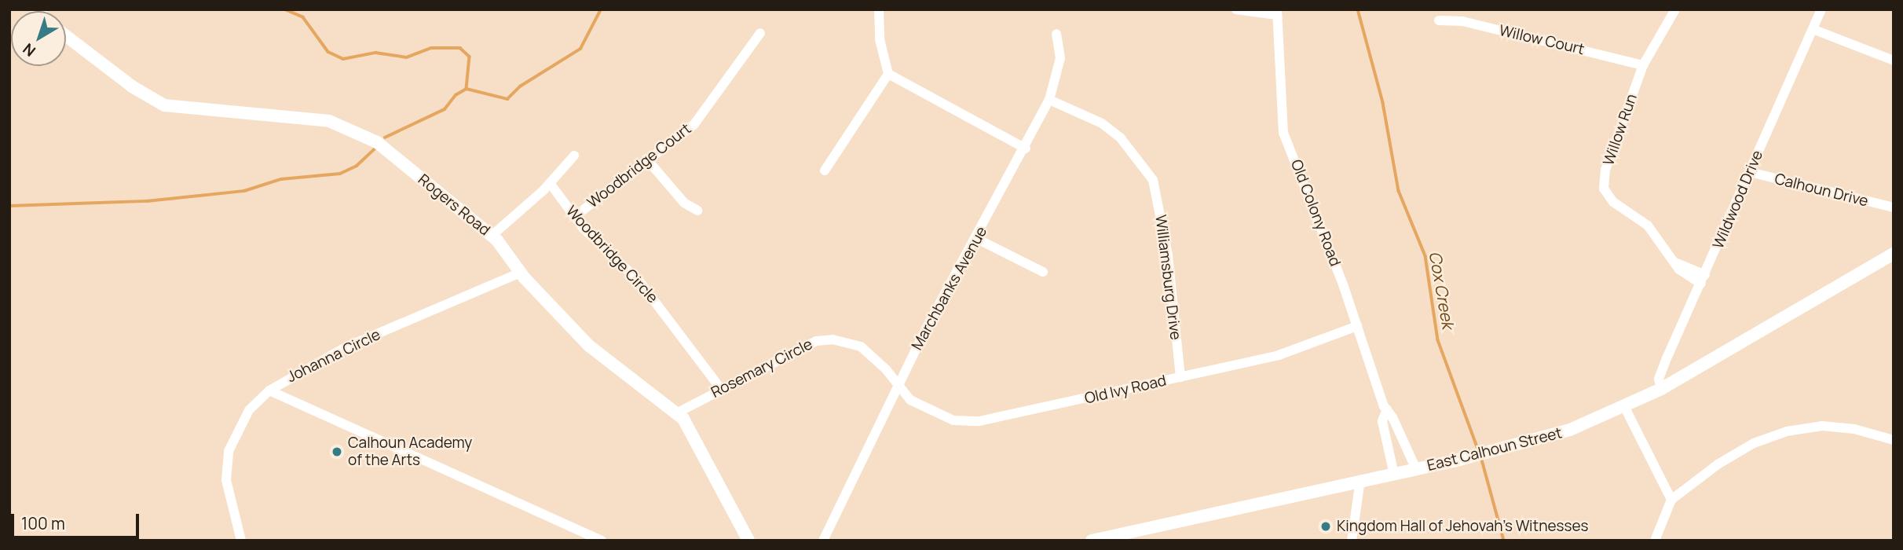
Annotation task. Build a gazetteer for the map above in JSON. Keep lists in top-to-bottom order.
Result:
{
  "streets": {
    "street": [
      "Willow Court",
      "Willow Run",
      "Woodbridge Court",
      "Calhoun Drive",
      "Wildwood Drive",
      "Rogers Road",
      "Old Colony Road",
      "Woodbridge Circle",
      "Williamsburg Drive",
      "Marchbanks Avenue",
      "Johanna Circle",
      "Rosemary Circle",
      "Old Ivy Road",
      "East Calhoun Street"
    ]
  },
  "crossings": [
    ["Willow Court", "Willow Run"],
    ["Willow Run", "Wildwood Drive"],
    ["Woodbridge Court", "Woodbridge Circle"],
    ["Calhoun Drive", "Wildwood Drive"],
    ["Wildwood Drive", "East Calhoun Street"],
    ["Rogers Road", "Johanna Circle"],
    ["Rogers Road", "Rosemary Circle"],
    ["Old Colony Road", "Old Ivy Road"],
    ["Old Colony Road", "East Calhoun Street"],
    ["Woodbridge Circle", "Rosemary Circle"],
    ["Williamsburg Drive", "Marchbanks Avenue"],
    ["Williamsburg Drive", "Old Ivy Road"],
    ["Marchbanks Avenue", "Rosemary Circle"],
    ["Marchbanks Avenue", "Old Ivy Road"],
    ["Rosemary Circle", "Old Ivy Road"]
  ],
  "water": ["Cox Creek"],
  "places": ["Calhoun Academy of the Arts", "Kingdom Hall of Jehovah’s Witnesses"],
  "scale_bar": "100 m",
  "north": "bottom left"
}
